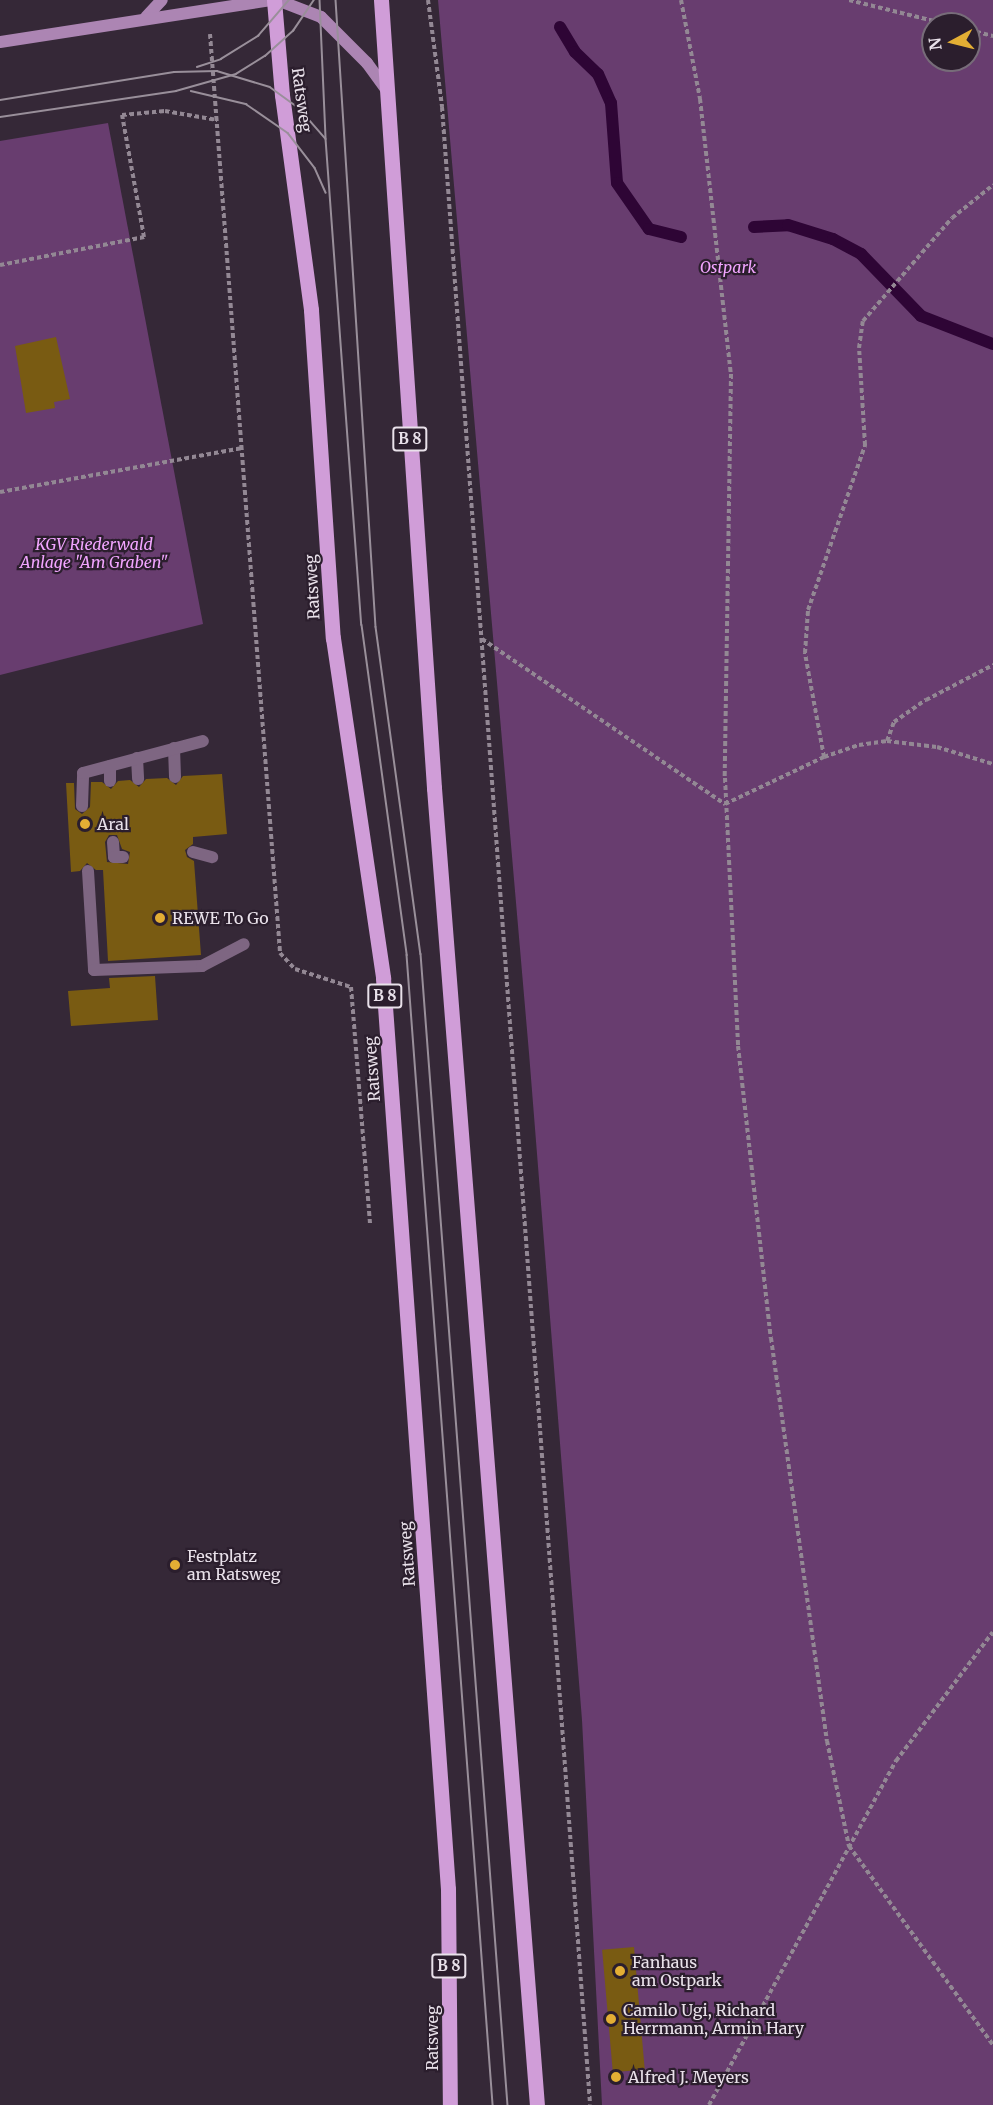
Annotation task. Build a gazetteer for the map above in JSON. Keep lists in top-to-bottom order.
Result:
{
  "streets": {
    "main road": ["Ratsweg", "B 8"]
  },
  "parks": ["Ostpark", "KGV Riederwald Anlage \"Am Graben\""],
  "places": [
    "Aral",
    "REWE To Go",
    "Festplatz am Ratsweg",
    "Fanhaus am Ostpark",
    "Camilo Ugi, Richard Herrmann, Armin Hary",
    "Alfred J. Meyers"
  ],
  "north": "left"
}
